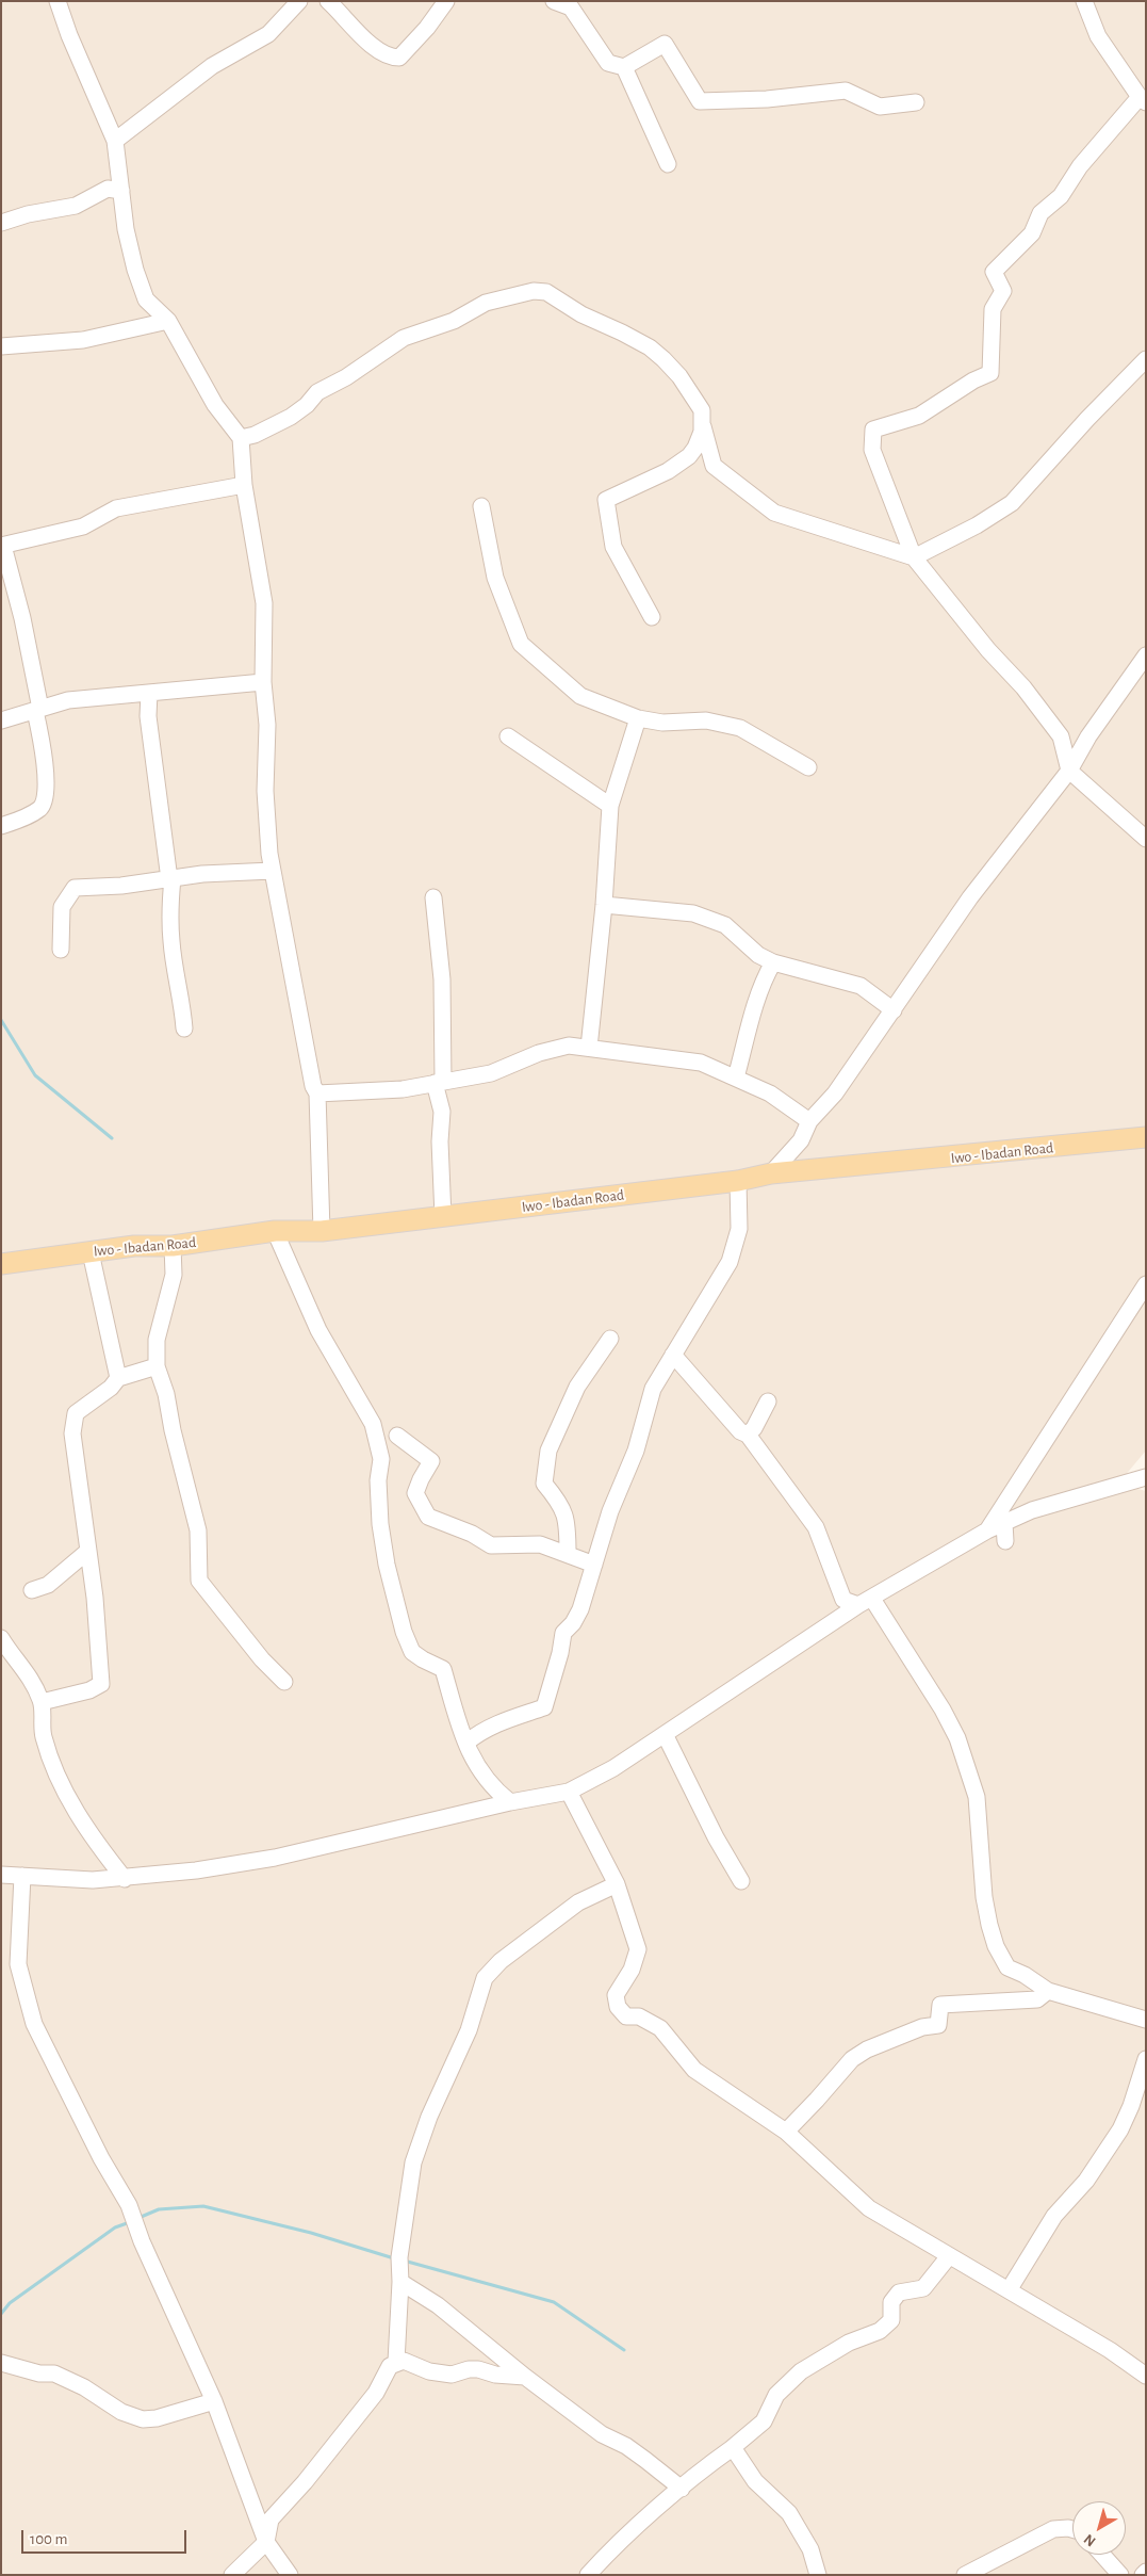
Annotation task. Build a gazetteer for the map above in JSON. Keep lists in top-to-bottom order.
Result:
{
  "streets": {
    "main road": ["Iwo - Ibadan Road"]
  },
  "scale_bar": "100 m",
  "north": "bottom left"
}
